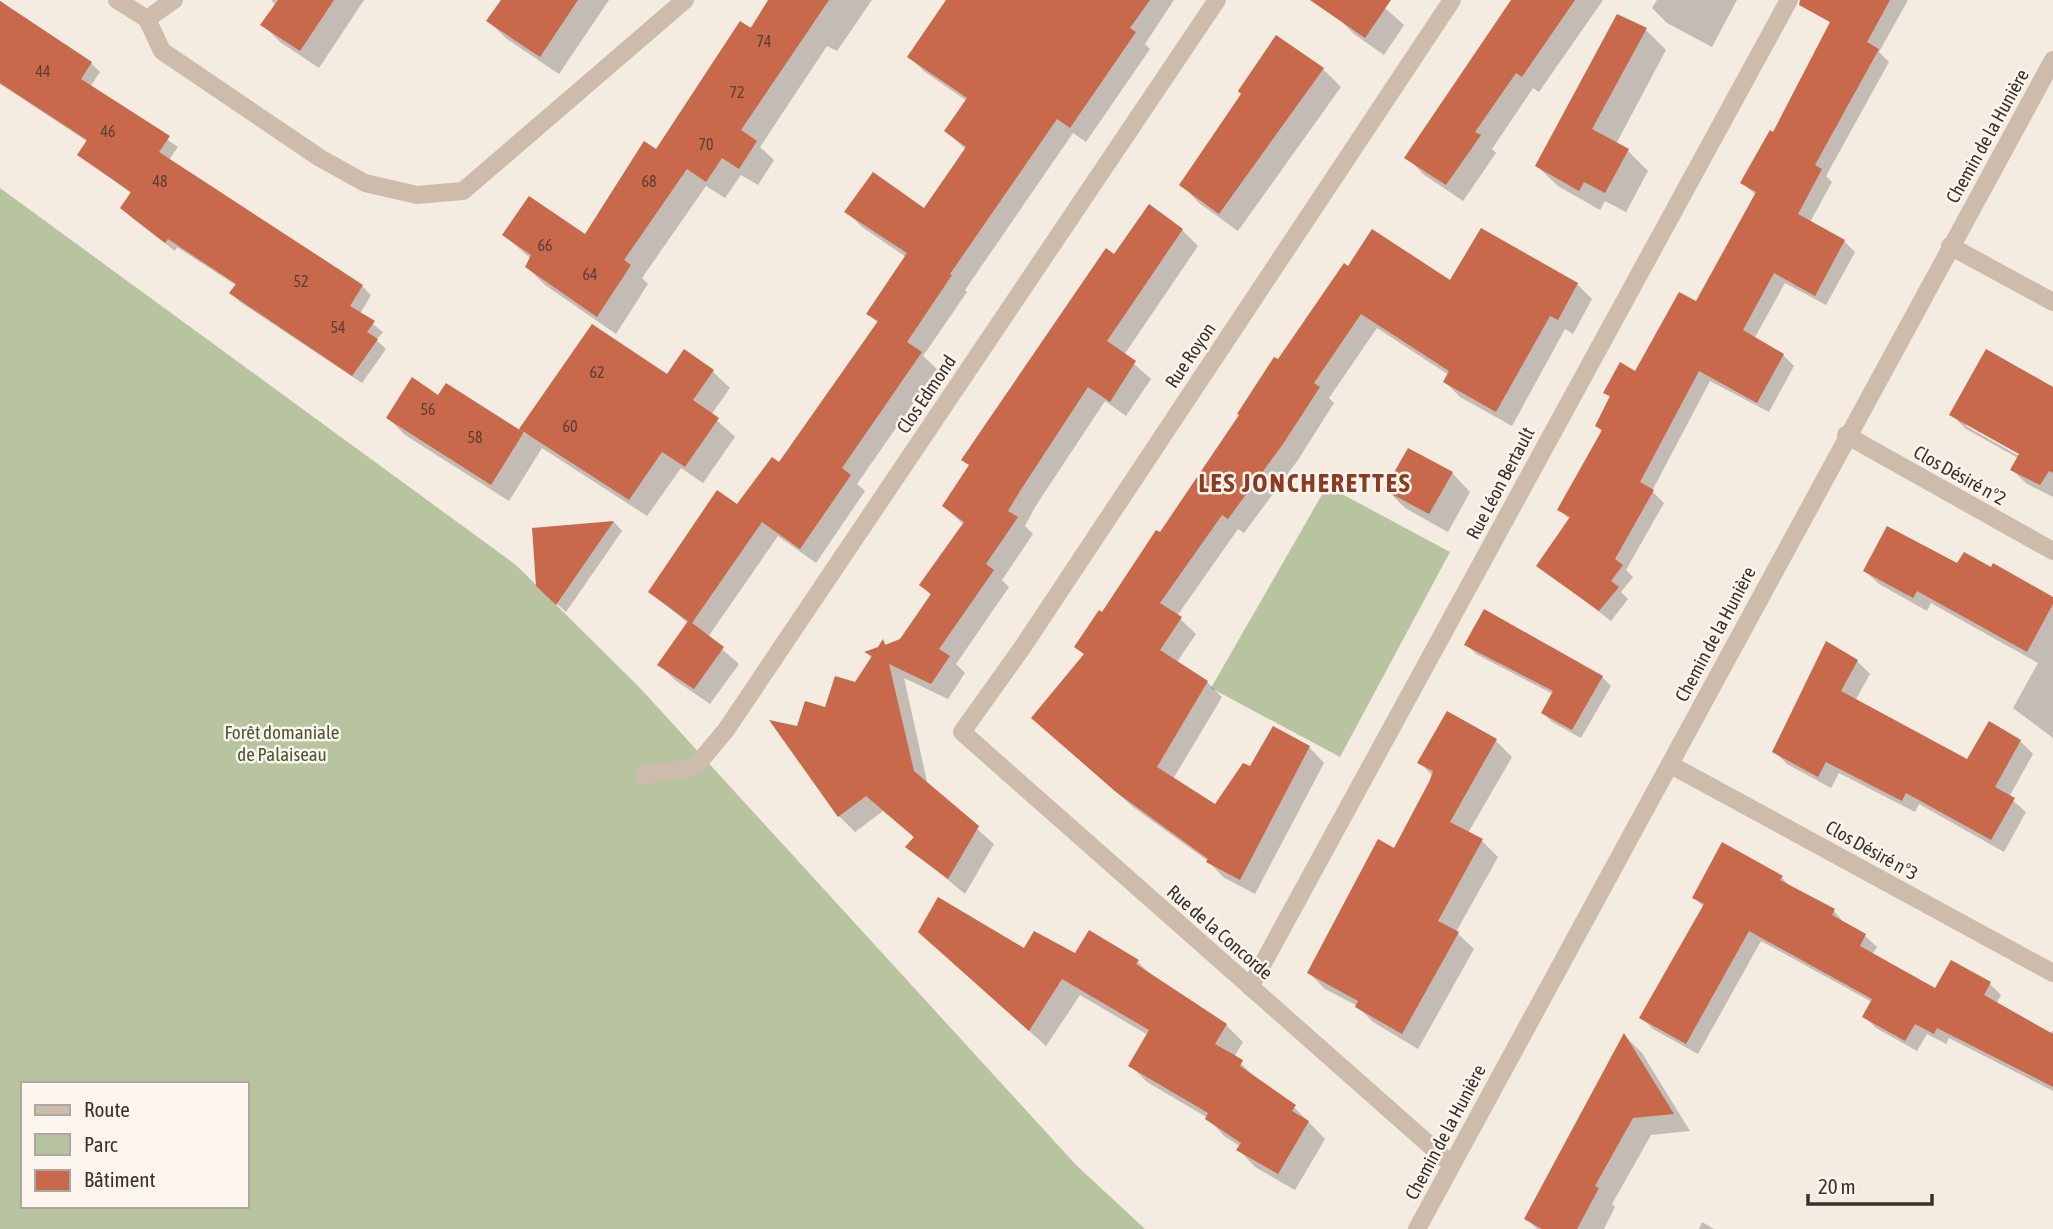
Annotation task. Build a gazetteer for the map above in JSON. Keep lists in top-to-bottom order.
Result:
{
  "streets": {
    "street": [
      "Chemin de la Hunière",
      "Rue Royon",
      "Clos Edmond",
      "Clos Désiré n°2",
      "Rue Léon Bertault",
      "Clos Désiré n°3",
      "Rue de la Concorde"
    ]
  },
  "crossings": [
    ["Chemin de la Hunière", "Clos Désiré n°2"],
    ["Chemin de la Hunière", "Clos Désiré n°3"],
    ["Chemin de la Hunière", "Rue de la Concorde"],
    ["Rue Royon", "Rue de la Concorde"],
    ["Rue Léon Bertault", "Rue de la Concorde"]
  ],
  "districts": ["LES JONCHERETTES"],
  "parks": ["Forêt domaniale de Palaiseau"],
  "house_numbers": [
    "74",
    "44",
    "72",
    "46",
    "70",
    "48",
    "68",
    "66",
    "64",
    "52",
    "54",
    "62",
    "56",
    "60",
    "58"
  ],
  "legend": ["Route", "Parc", "Bâtiment"],
  "scale_bar": "20 m"
}
